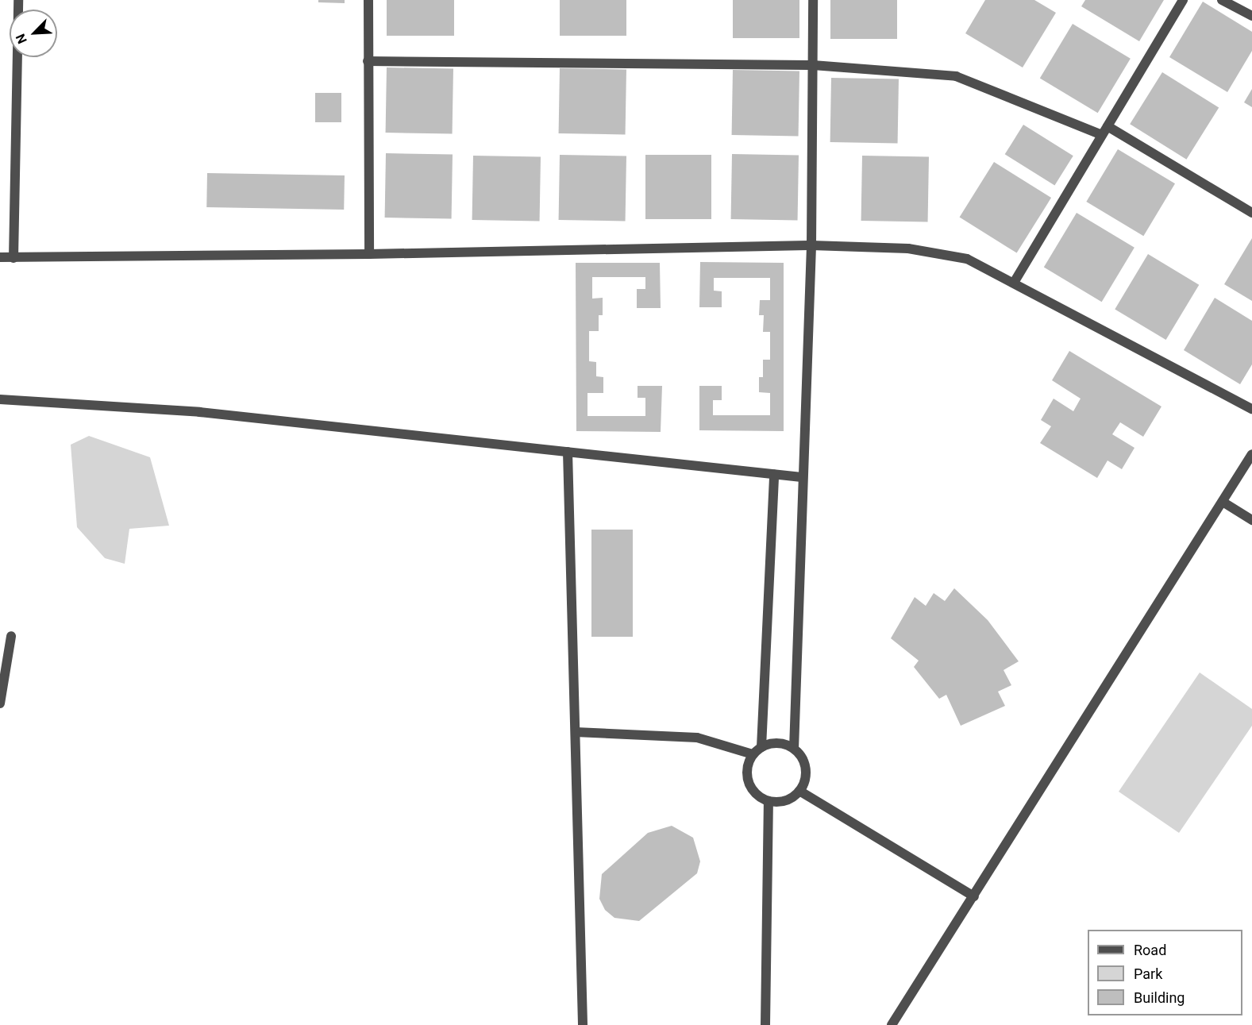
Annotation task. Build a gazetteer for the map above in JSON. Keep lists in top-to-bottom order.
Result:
{
  "legend": ["Road", "Park", "Building"],
  "north": "bottom left"
}
